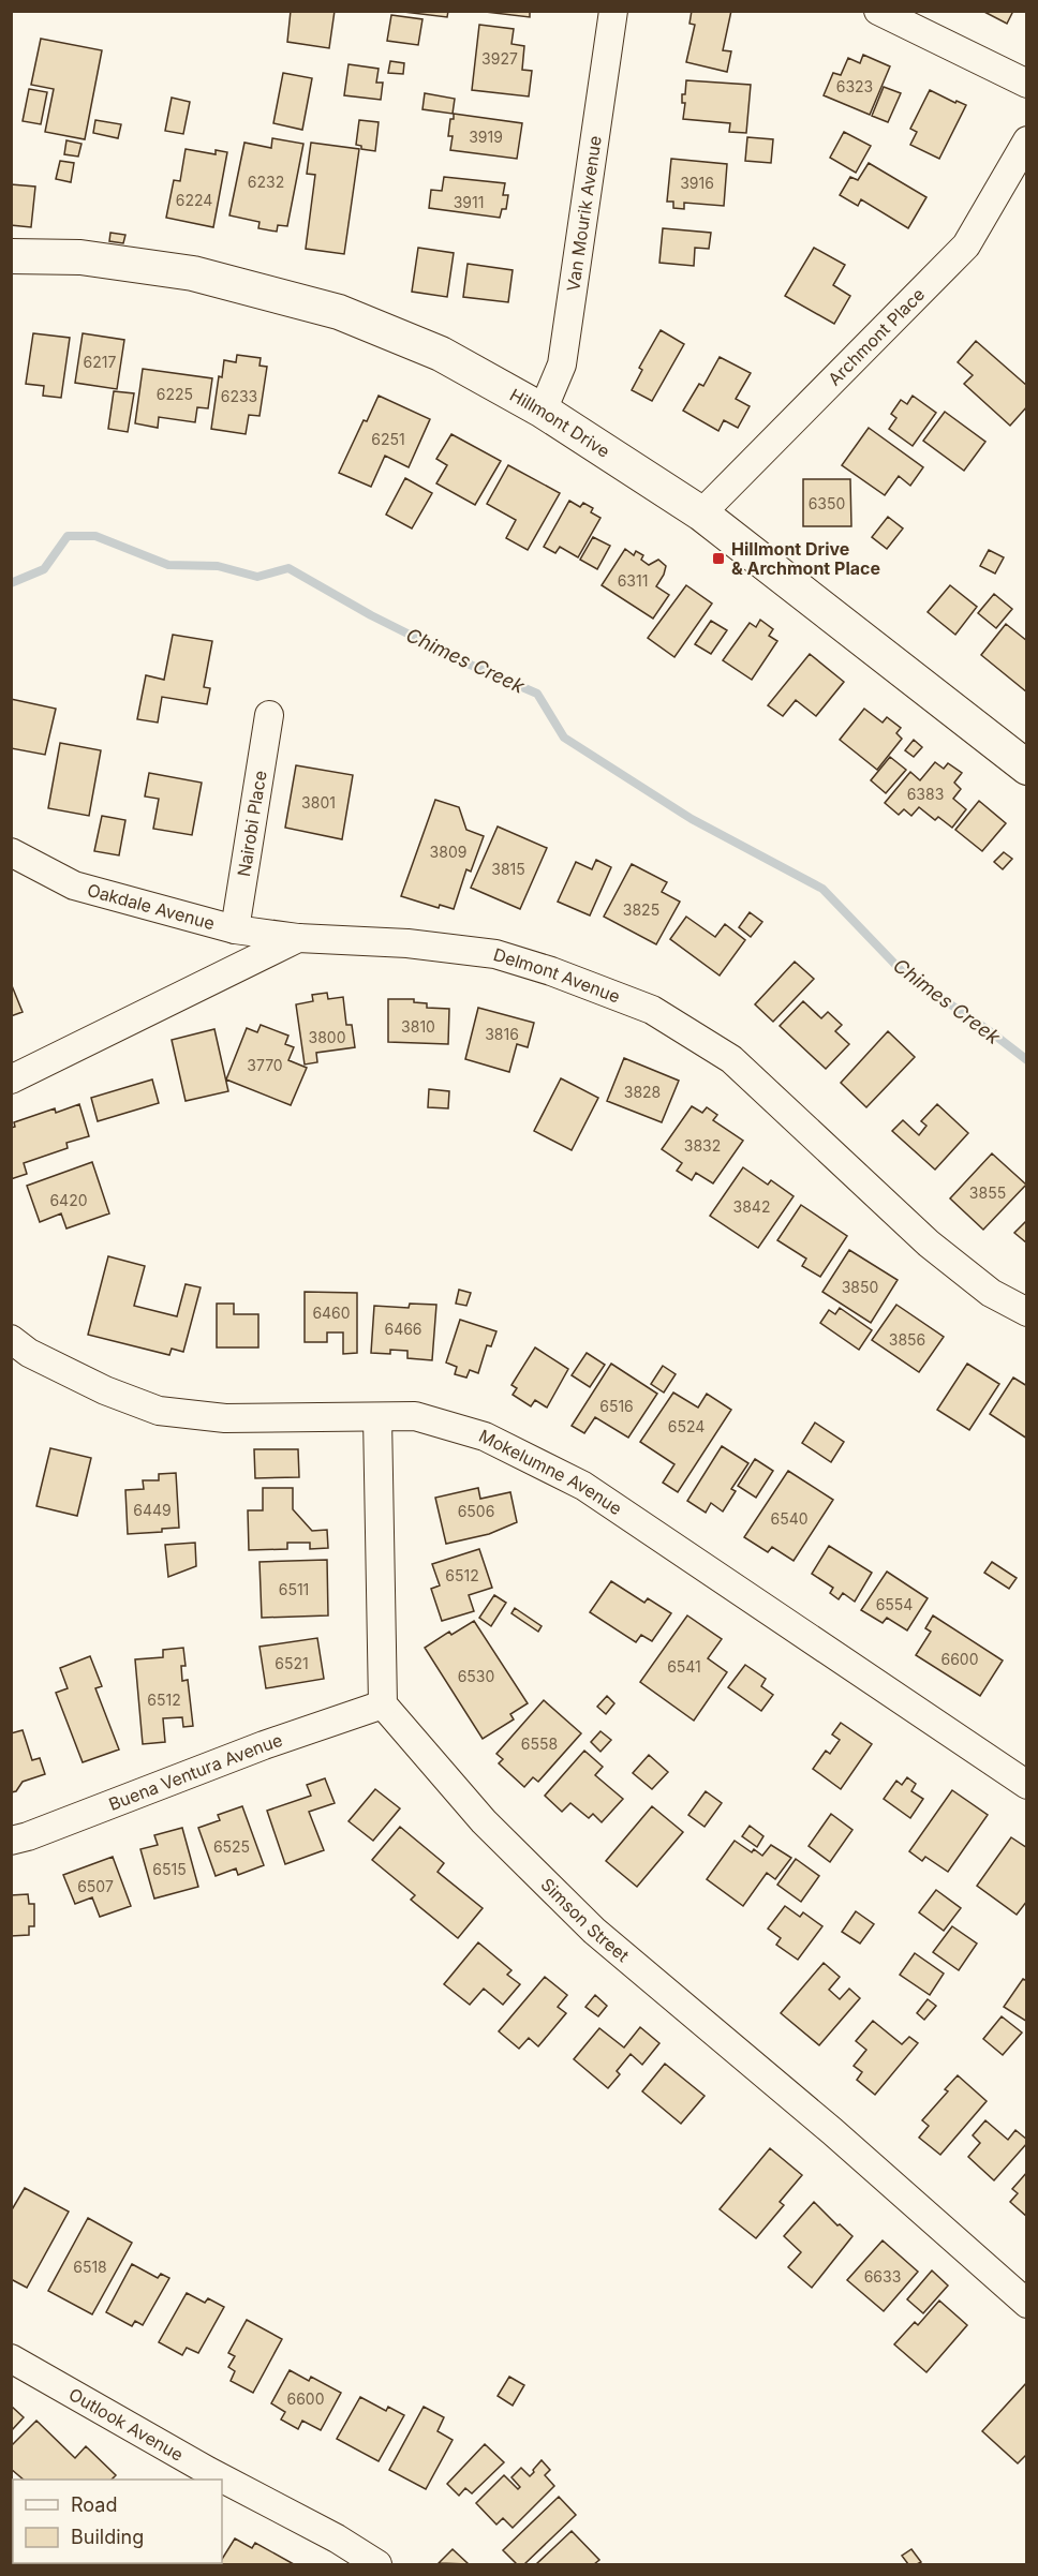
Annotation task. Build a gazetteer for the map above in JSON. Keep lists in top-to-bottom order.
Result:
{
  "streets": {
    "street": [
      "Van Mourik Avenue",
      "Archmont Place",
      "Hillmont Drive",
      "Nairobi Place",
      "Oakdale Avenue",
      "Delmont Avenue",
      "Mokelumne Avenue",
      "Buena Ventura Avenue",
      "Simson Street",
      "Outlook Avenue"
    ]
  },
  "crossings": [
    ["Van Mourik Avenue", "Hillmont Drive"],
    ["Archmont Place", "Hillmont Drive"],
    ["Nairobi Place", "Oakdale Avenue"],
    ["Oakdale Avenue", "Delmont Avenue"],
    ["Buena Ventura Avenue", "Simson Street"]
  ],
  "water": ["Chimes Creek"],
  "places": {
    "transit": ["Hillmont Drive & Archmont Place"]
  },
  "house_numbers": [
    "3927",
    "6323",
    "3919",
    "6232",
    "3916",
    "6224",
    "3911",
    "6217",
    "6225",
    "6233",
    "6251",
    "6350",
    "6311",
    "6383",
    "3801",
    "3809",
    "3815",
    "3825",
    "3810",
    "3816",
    "3800",
    "3770",
    "3828",
    "3832",
    "3855",
    "6420",
    "3842",
    "3850",
    "6460",
    "6466",
    "3856",
    "6516",
    "6524",
    "6449",
    "6506",
    "6540",
    "6512",
    "6511",
    "6554",
    "6600",
    "6521",
    "6541",
    "6530",
    "6512",
    "6558",
    "6525",
    "6515",
    "6507",
    "6518",
    "6633",
    "6600"
  ],
  "legend": ["Road", "Building"]
}
